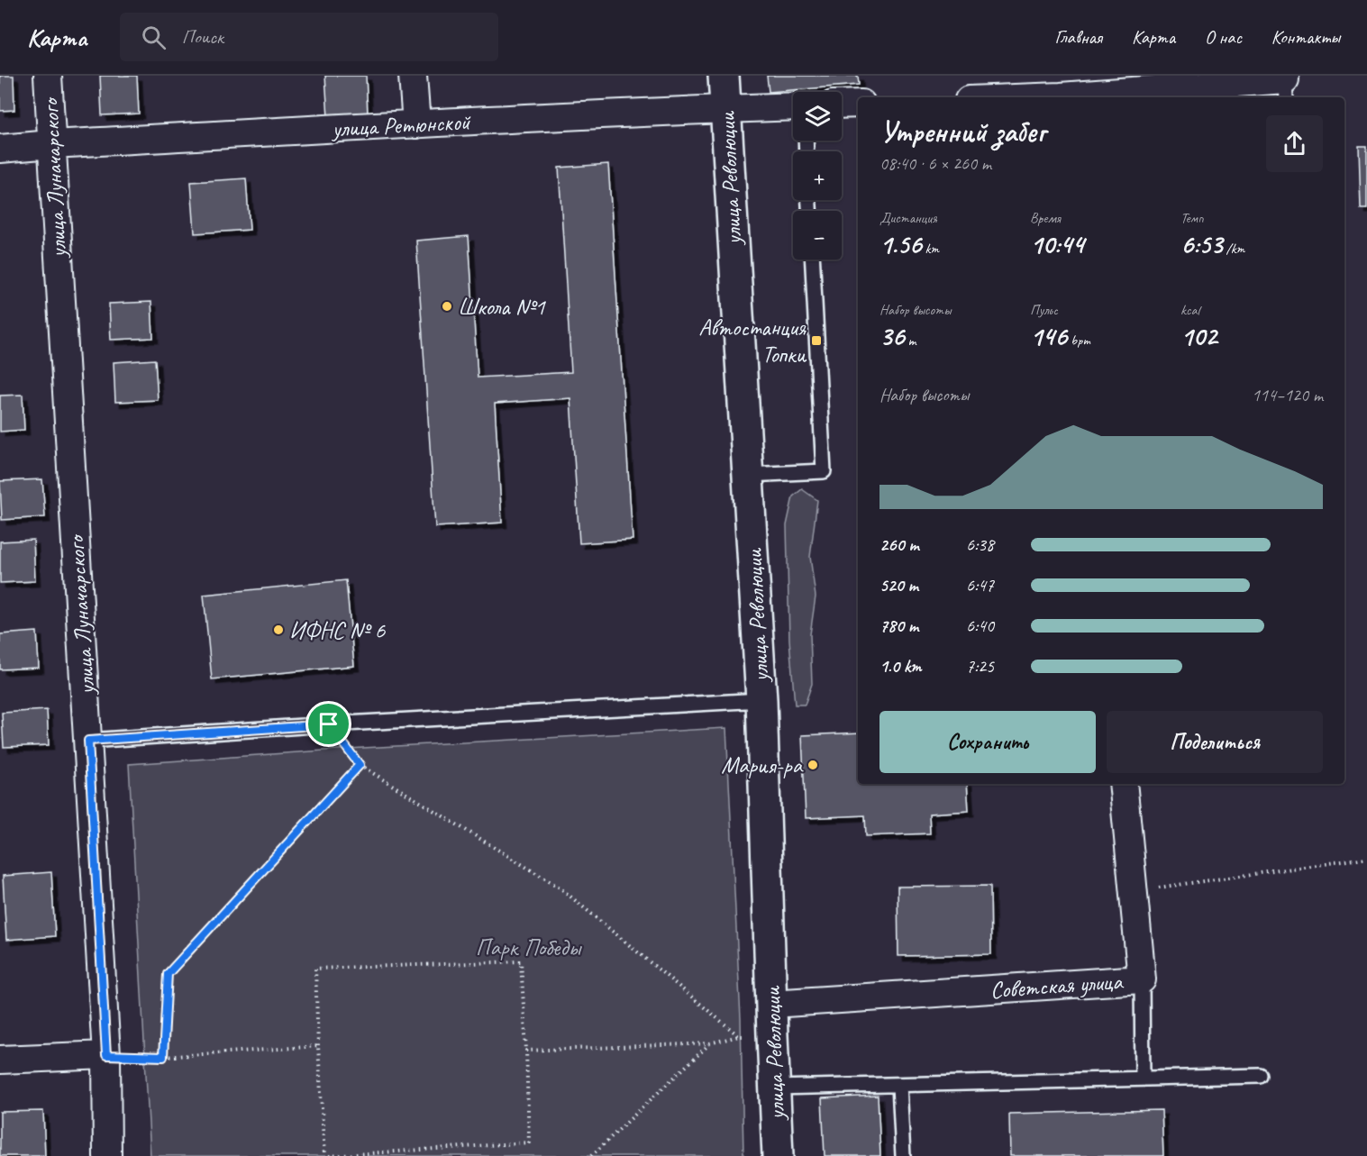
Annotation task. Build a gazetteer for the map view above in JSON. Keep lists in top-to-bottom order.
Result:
{
  "streets": {
    "street": [
      "улица Ретюнской",
      "улица Луначарского",
      "улица Революции",
      "Советская улица"
    ]
  },
  "crossings": [
    ["улица Ретюнской", "улица Луначарского"],
    ["улица Ретюнской", "улица Революции"],
    ["улица Революции", "Советская улица"]
  ],
  "parks": ["Парк Победы"],
  "places": {
    "other": ["Школа №1", "ИФНС № 6", "Мария-ра"],
    "transit": ["Автостанция Топки"]
  },
  "page": {
    "header": "Карта",
    "search": "Поиск",
    "nav": [
      "Главная",
      "Карта",
      "О нас",
      "Контакты"
    ],
    "map_buttons": ["+", "−"],
    "heading": ["Утренний забег", "08:40 · 6 × 260 m"],
    "stats": [
      ["Дистанция", "1.56 km"],
      ["Время", "10:44"],
      ["Темп", "6:53 /km"],
      ["Набор высоты", "36 m"],
      ["Пульс", "146 bpm"],
      ["kcal", "102"]
    ],
    "chart": ["Набор высоты", "114–120 m"],
    "list": [
      {
        "name": "260 m",
        "note": "6:38"
      },
      {
        "name": "520 m",
        "note": "6:47"
      },
      {
        "name": "780 m",
        "note": "6:40"
      },
      {
        "name": "1.0 km",
        "note": "7:25"
      }
    ],
    "buttons": ["Сохранить", "Поделиться"]
  }
}
